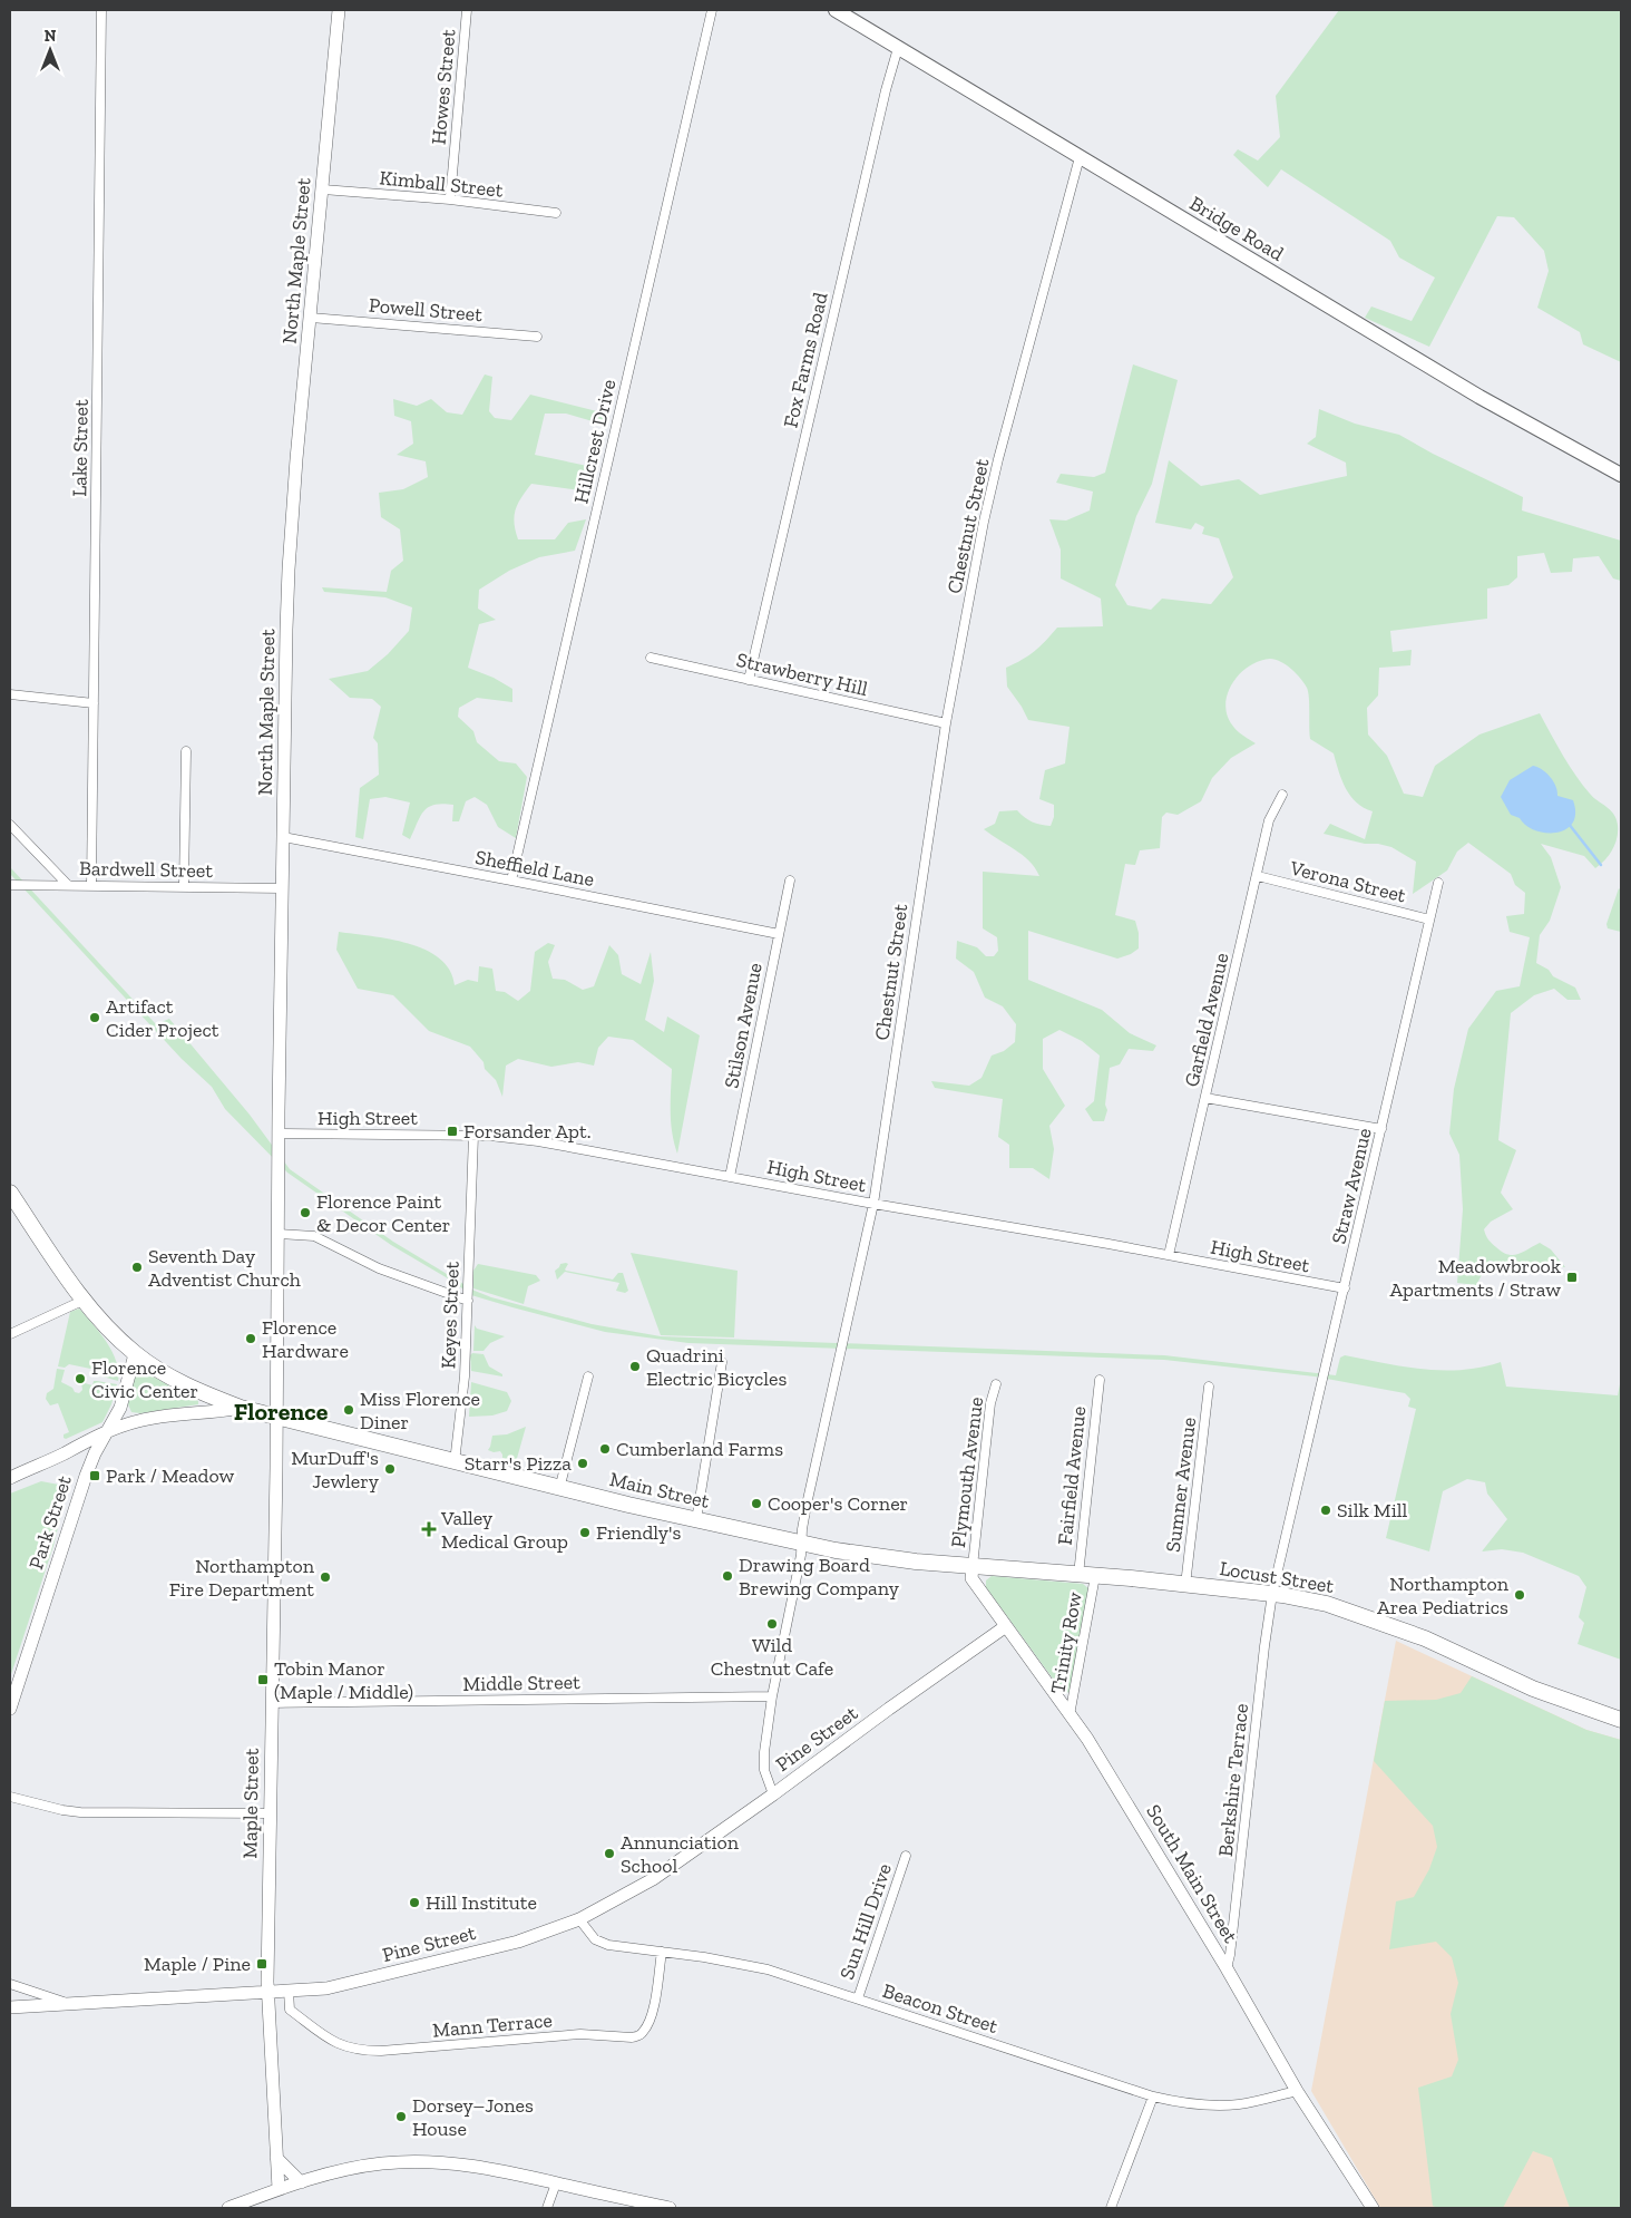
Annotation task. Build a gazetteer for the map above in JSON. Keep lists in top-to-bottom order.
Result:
{
  "streets": {
    "highway": ["Main Street", "Locust Street"],
    "main road": [
      "Bridge Road",
      "North Maple Street",
      "Park Street",
      "Pine Street",
      "Maple Street",
      "South Main Street"
    ],
    "street": [
      "Howes Street",
      "Kimball Street",
      "Powell Street",
      "Fox Farms Road",
      "Hillcrest Drive",
      "Lake Street",
      "Chestnut Street",
      "Strawberry Hill",
      "Sheffield Lane",
      "Bardwell Street",
      "Verona Street",
      "Garfield Avenue",
      "Stilson Avenue",
      "High Street",
      "Straw Avenue",
      "Keyes Street",
      "Plymouth Avenue",
      "Fairfield Avenue",
      "Sumner Avenue",
      "Trinity Row",
      "Middle Street",
      "Berkshire Terrace",
      "Sun Hill Drive",
      "Beacon Street",
      "Mann Terrace"
    ]
  },
  "crossings": [
    ["Howes Street", "Kimball Street"],
    ["Kimball Street", "North Maple Street"],
    ["Bridge Road", "Fox Farms Road"],
    ["Bridge Road", "Chestnut Street"],
    ["North Maple Street", "Powell Street"],
    ["North Maple Street", "Sheffield Lane"],
    ["North Maple Street", "Bardwell Street"],
    ["North Maple Street", "High Street"],
    ["North Maple Street", "Main Street"],
    ["North Maple Street", "Maple Street"],
    ["Fox Farms Road", "Strawberry Hill"],
    ["Hillcrest Drive", "Sheffield Lane"],
    ["Lake Street", "Bardwell Street"],
    ["Chestnut Street", "Strawberry Hill"],
    ["Chestnut Street", "High Street"],
    ["Chestnut Street", "Main Street"],
    ["Chestnut Street", "Middle Street"],
    ["Chestnut Street", "Pine Street"],
    ["Sheffield Lane", "Stilson Avenue"],
    ["Verona Street", "Garfield Avenue"],
    ["Verona Street", "Straw Avenue"],
    ["Garfield Avenue", "High Street"],
    ["Stilson Avenue", "High Street"],
    ["High Street", "Straw Avenue"],
    ["High Street", "Keyes Street"],
    ["Straw Avenue", "Locust Street"],
    ["Straw Avenue", "Berkshire Terrace"],
    ["Keyes Street", "Main Street"],
    ["Plymouth Avenue", "Main Street"],
    ["Plymouth Avenue", "Locust Street"],
    ["Plymouth Avenue", "South Main Street"],
    ["Fairfield Avenue", "Locust Street"],
    ["Sumner Avenue", "Locust Street"],
    ["Main Street", "Park Street"],
    ["Main Street", "Locust Street"],
    ["Main Street", "Maple Street"],
    ["Main Street", "South Main Street"],
    ["Locust Street", "Trinity Row"],
    ["Locust Street", "Berkshire Terrace"],
    ["Locust Street", "South Main Street"],
    ["Trinity Row", "South Main Street"],
    ["Middle Street", "Maple Street"],
    ["Pine Street", "Maple Street"],
    ["Pine Street", "South Main Street"],
    ["Pine Street", "Beacon Street"],
    ["Pine Street", "Mann Terrace"],
    ["Berkshire Terrace", "South Main Street"],
    ["South Main Street", "Beacon Street"],
    ["Sun Hill Drive", "Beacon Street"],
    ["Beacon Street", "Mann Terrace"]
  ],
  "districts": ["Florence"],
  "places": {
    "other": [
      "Artifact Cider Project",
      "Florence Paint & Decor Center",
      "Seventh Day Adventist Church",
      "Florence Hardware",
      "Quadrini Electric Bicycles",
      "Florence Civic Center",
      "Miss Florence Diner",
      "Cumberland Farms",
      "Starr's Pizza",
      "MurDuff's Jewlery",
      "Cooper's Corner",
      "Silk Mill",
      "Friendly's",
      "Drawing Board Brewing Company",
      "Northampton Fire Department",
      "Northampton Area Pediatrics",
      "Wild Chestnut Cafe",
      "Annunciation School",
      "Hill Institute",
      "Dorsey–Jones House"
    ],
    "transit": [
      "Forsander Apt.",
      "Meadowbrook Apartments / Straw",
      "Park / Meadow",
      "Tobin Manor (Maple / Middle)",
      "Maple / Pine"
    ],
    "health": ["Valley Medical Group"]
  },
  "north": "top"
}
